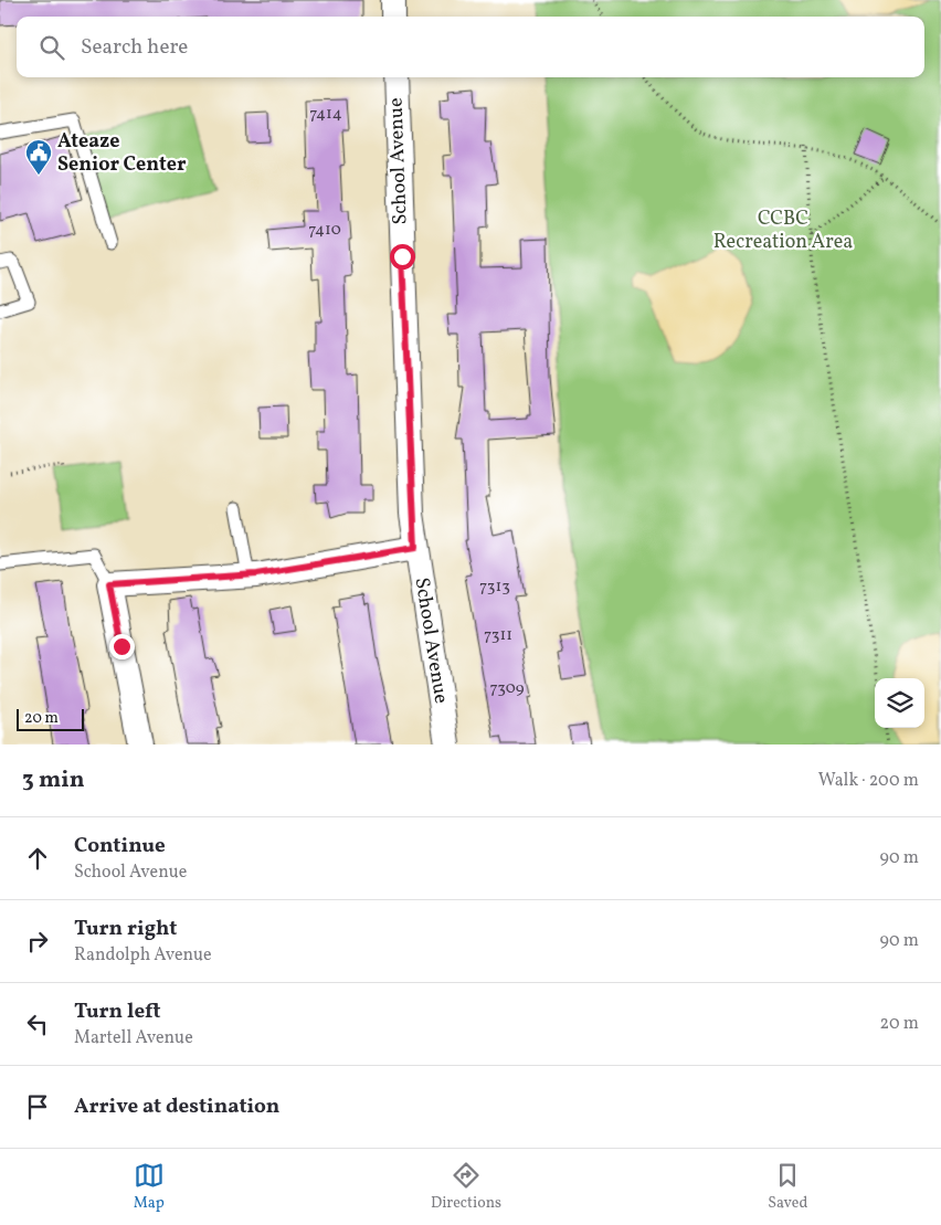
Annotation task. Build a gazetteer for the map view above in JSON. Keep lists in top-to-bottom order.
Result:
{
  "streets": {
    "street": ["School Avenue"]
  },
  "parks": ["CCBC Recreation Area"],
  "places": {
    "public building": ["Ateaze Senior Center"]
  },
  "house_numbers": [
    "7414",
    "7410",
    "7313",
    "7311",
    "7309"
  ],
  "scale_bar": "20 m",
  "page": {
    "search": "Search here",
    "scale": "20 m",
    "heading": ["3 min", "Walk · 200 m"],
    "list": [
      ["Continue", "School Avenue", "90 m"],
      ["Turn right", "Randolph Avenue", "90 m"],
      ["Turn left", "Martell Avenue", "20 m"],
      "Arrive at destination"
    ],
    "nav": ["Map", "Directions", "Saved"]
  }
}
